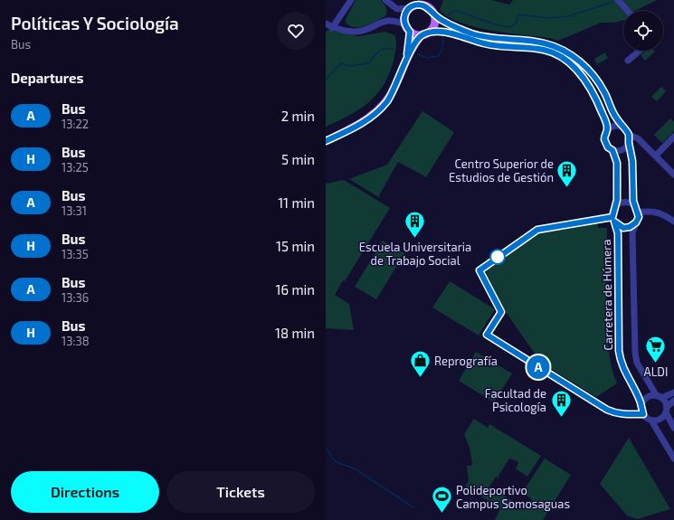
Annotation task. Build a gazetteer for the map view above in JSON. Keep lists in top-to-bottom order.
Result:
{
  "streets": {
    "street": ["Carretera de Húmera"]
  },
  "places": {
    "building": ["Centro Superior de Estudios de Gestión", "Escuela Universitaria de Trabajo Social", "Facultad de Psicología"],
    "supermarket": ["ALDI"],
    "shop": ["Reprografía"],
    "sports": ["Polideportivo Campus Somosaguas"]
  },
  "lines": ["bus line A"],
  "page": {
    "heading": [
      ["Políticas Y Sociología", "Bus"],
      "Departures"
    ],
    "on_map": "A",
    "list": [
      {
        "mark": "A",
        "name": "Bus",
        "note": "13:22",
        "value": "2 min"
      },
      {
        "mark": "H",
        "name": "Bus",
        "note": "13:25",
        "value": "5 min"
      },
      {
        "mark": "A",
        "name": "Bus",
        "note": "13:31",
        "value": "11 min"
      },
      {
        "mark": "H",
        "name": "Bus",
        "note": "13:35",
        "value": "15 min"
      },
      {
        "mark": "A",
        "name": "Bus",
        "note": "13:36",
        "value": "16 min"
      },
      {
        "mark": "H",
        "name": "Bus",
        "note": "13:38",
        "value": "18 min"
      }
    ],
    "buttons": ["Directions", "Tickets"]
  }
}
